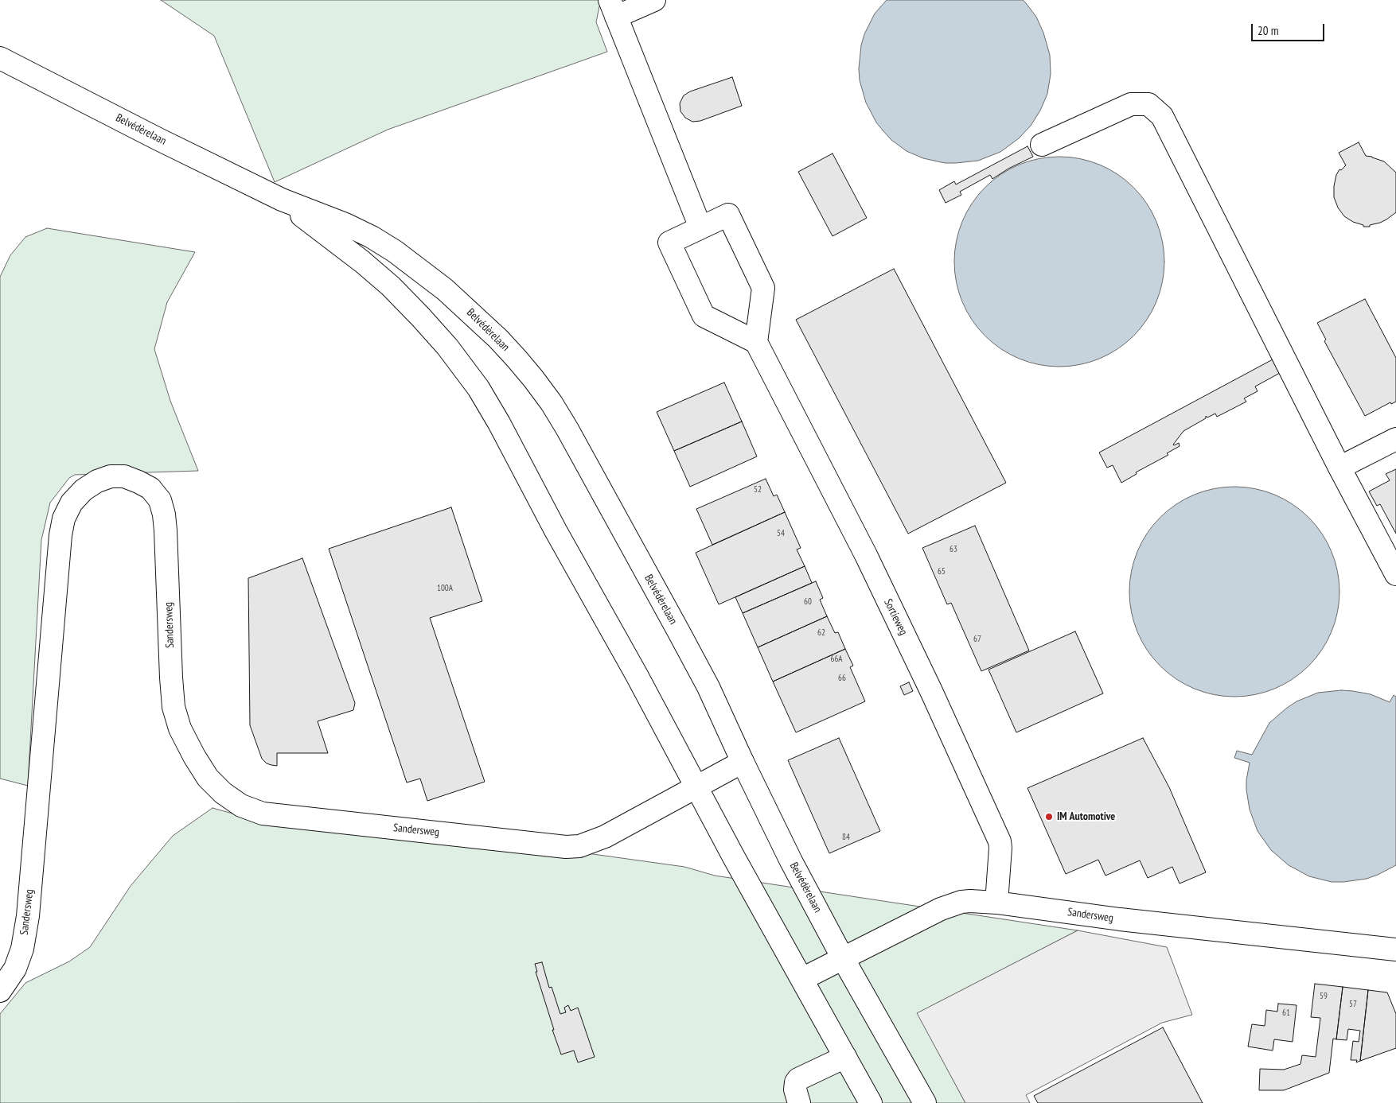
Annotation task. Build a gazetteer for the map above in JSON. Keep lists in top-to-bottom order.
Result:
{
  "streets": {
    "street": ["Belvédèrelaan", "Sortieweg", "Sandersweg"]
  },
  "crossings": [
    ["Belvédèrelaan", "Sandersweg"],
    ["Sortieweg", "Sandersweg"]
  ],
  "places": ["IM Automotive"],
  "house_numbers": [
    "52",
    "54",
    "63",
    "65",
    "100A",
    "60",
    "62",
    "67",
    "66A",
    "66",
    "84",
    "59",
    "57",
    "61"
  ],
  "scale_bar": "20 m"
}
